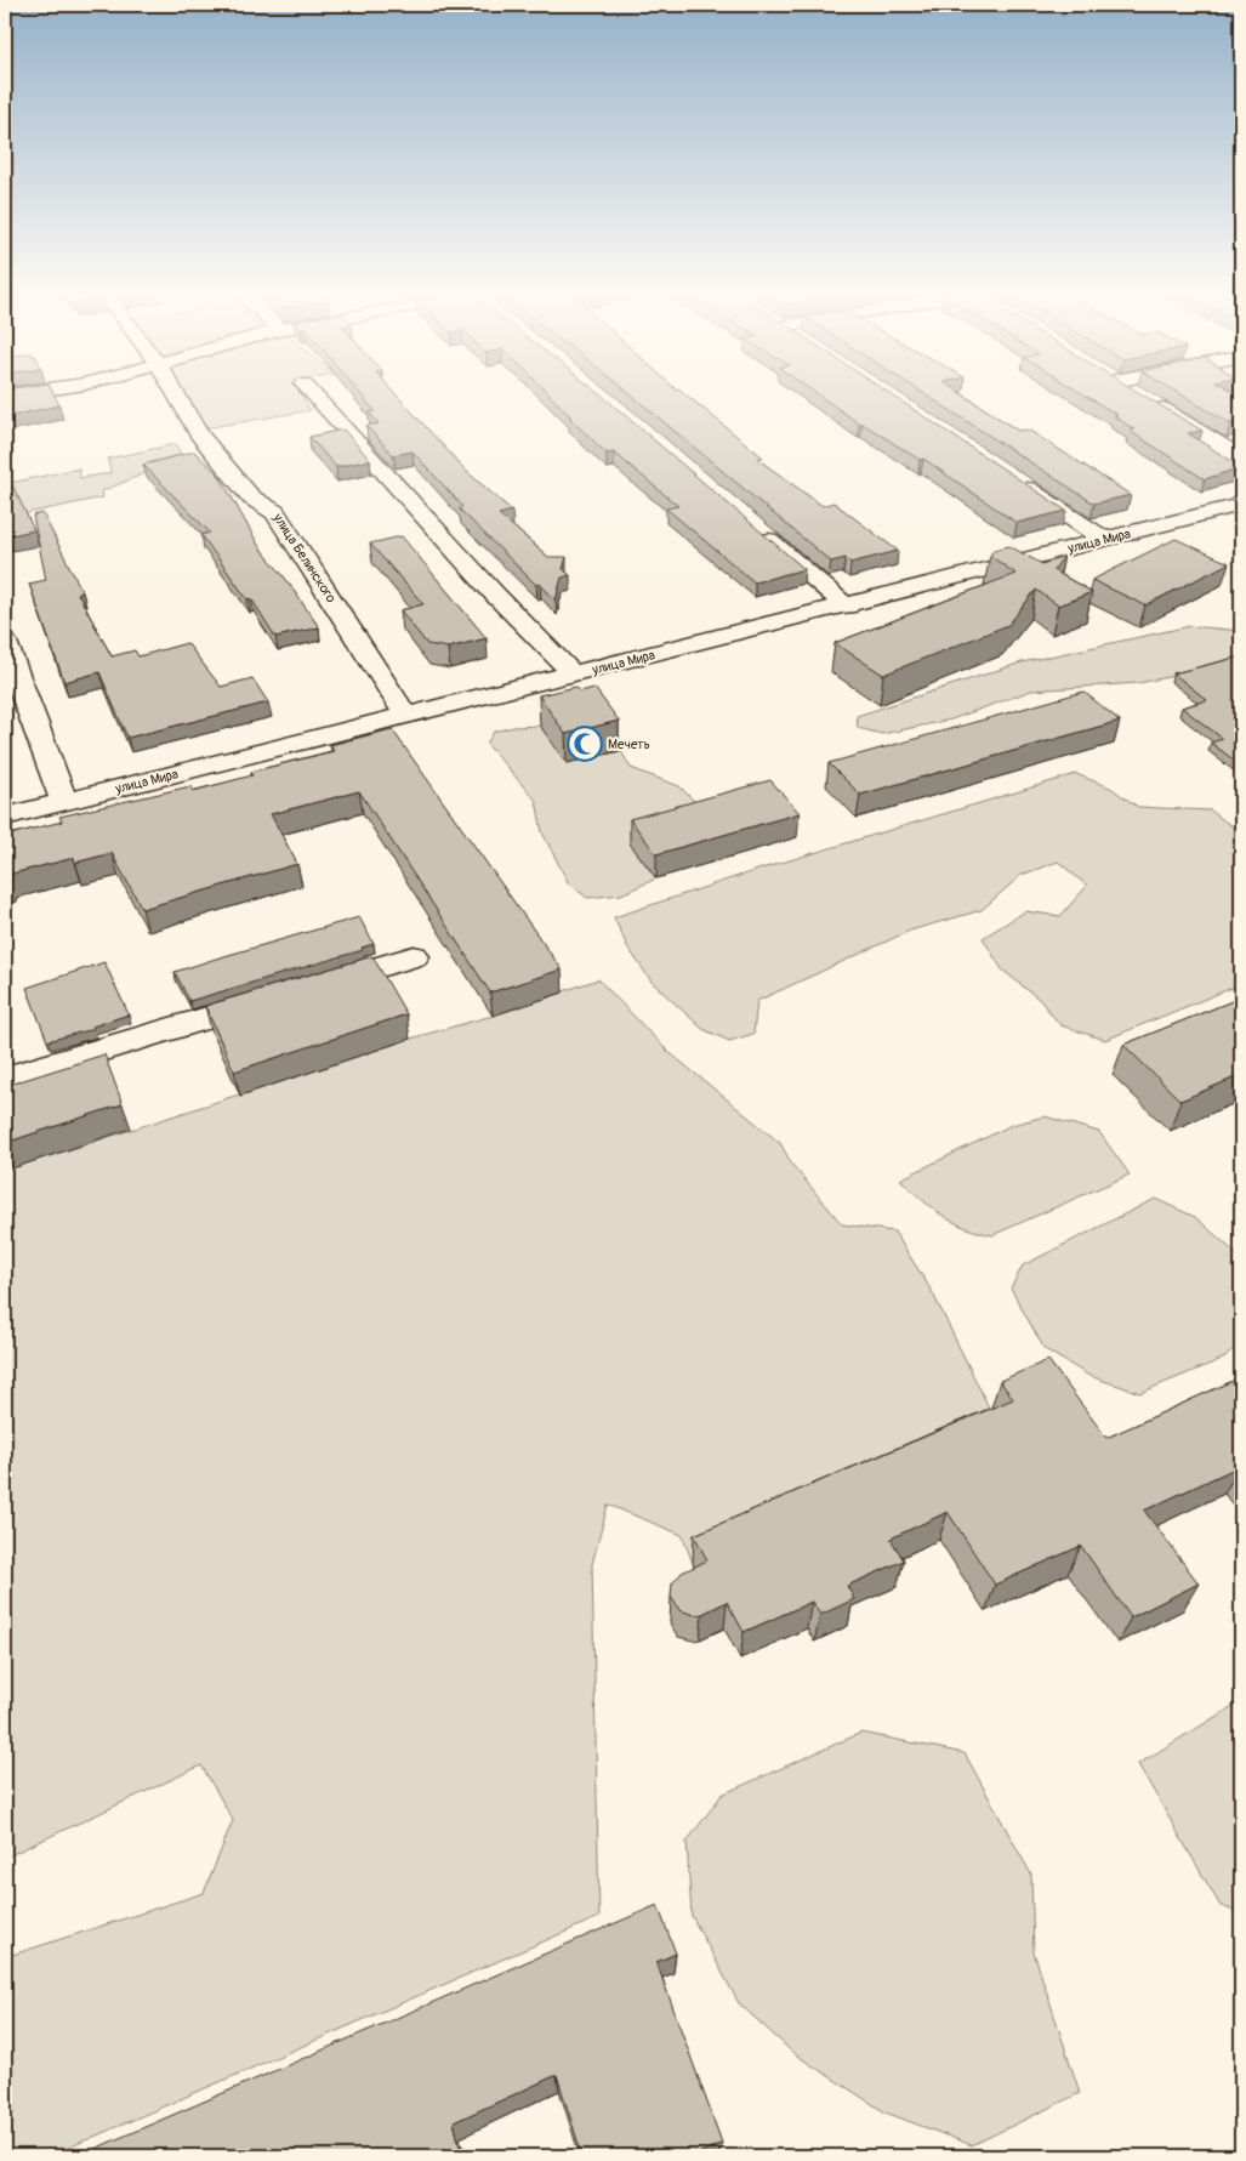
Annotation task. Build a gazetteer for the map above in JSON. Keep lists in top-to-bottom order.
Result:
{
  "streets": {
    "street": ["улица Мира", "улица Белинского"]
  },
  "crossings": [
    ["улица Мира", "улица Белинского"]
  ],
  "places": {
    "mosque": ["Мечеть"]
  }
}
